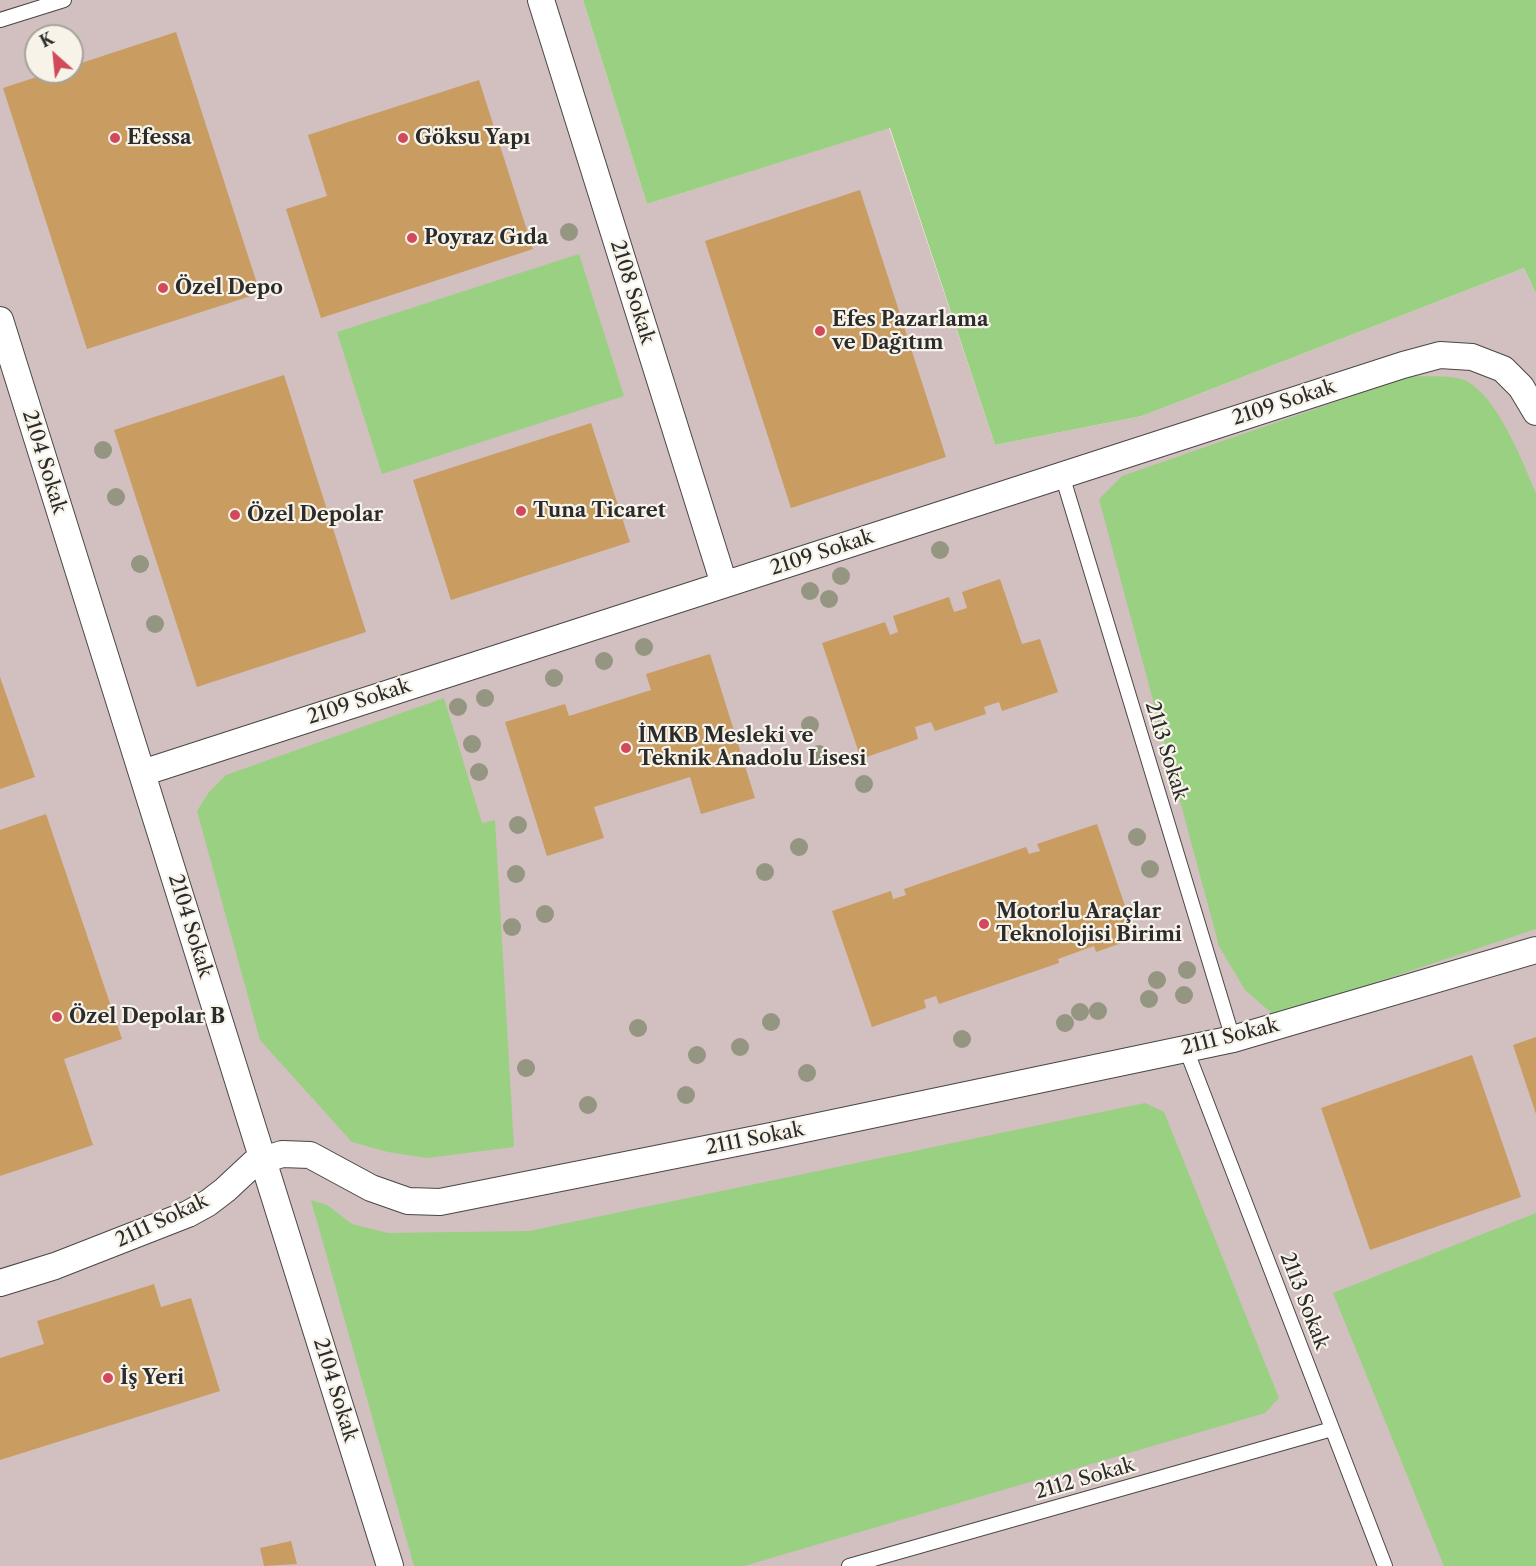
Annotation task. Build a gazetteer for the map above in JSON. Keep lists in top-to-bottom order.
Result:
{
  "streets": {
    "street": [
      "2108 Sokak",
      "2109 Sokak",
      "2104 Sokak",
      "2111 Sokak"
    ],
    "lane": ["2113 Sokak", "2112 Sokak"]
  },
  "crossings": [
    ["2108 Sokak", "2109 Sokak"],
    ["2109 Sokak", "2104 Sokak"],
    ["2109 Sokak", "2113 Sokak"],
    ["2104 Sokak", "2111 Sokak"],
    ["2113 Sokak", "2111 Sokak"],
    ["2113 Sokak", "2112 Sokak"]
  ],
  "places": [
    "Efessa",
    "Göksu Yapı",
    "Poyraz Gıda",
    "Özel Depo",
    "Efes Pazarlama ve Dağıtım",
    "Tuna Ticaret",
    "Özel Depolar",
    "İMKB Mesleki ve Teknik Anadolu Lisesi",
    "Motorlu Araçlar Teknolojisi Birimi",
    "Özel Depolar B",
    "İş Yeri"
  ],
  "north": "top left"
}
